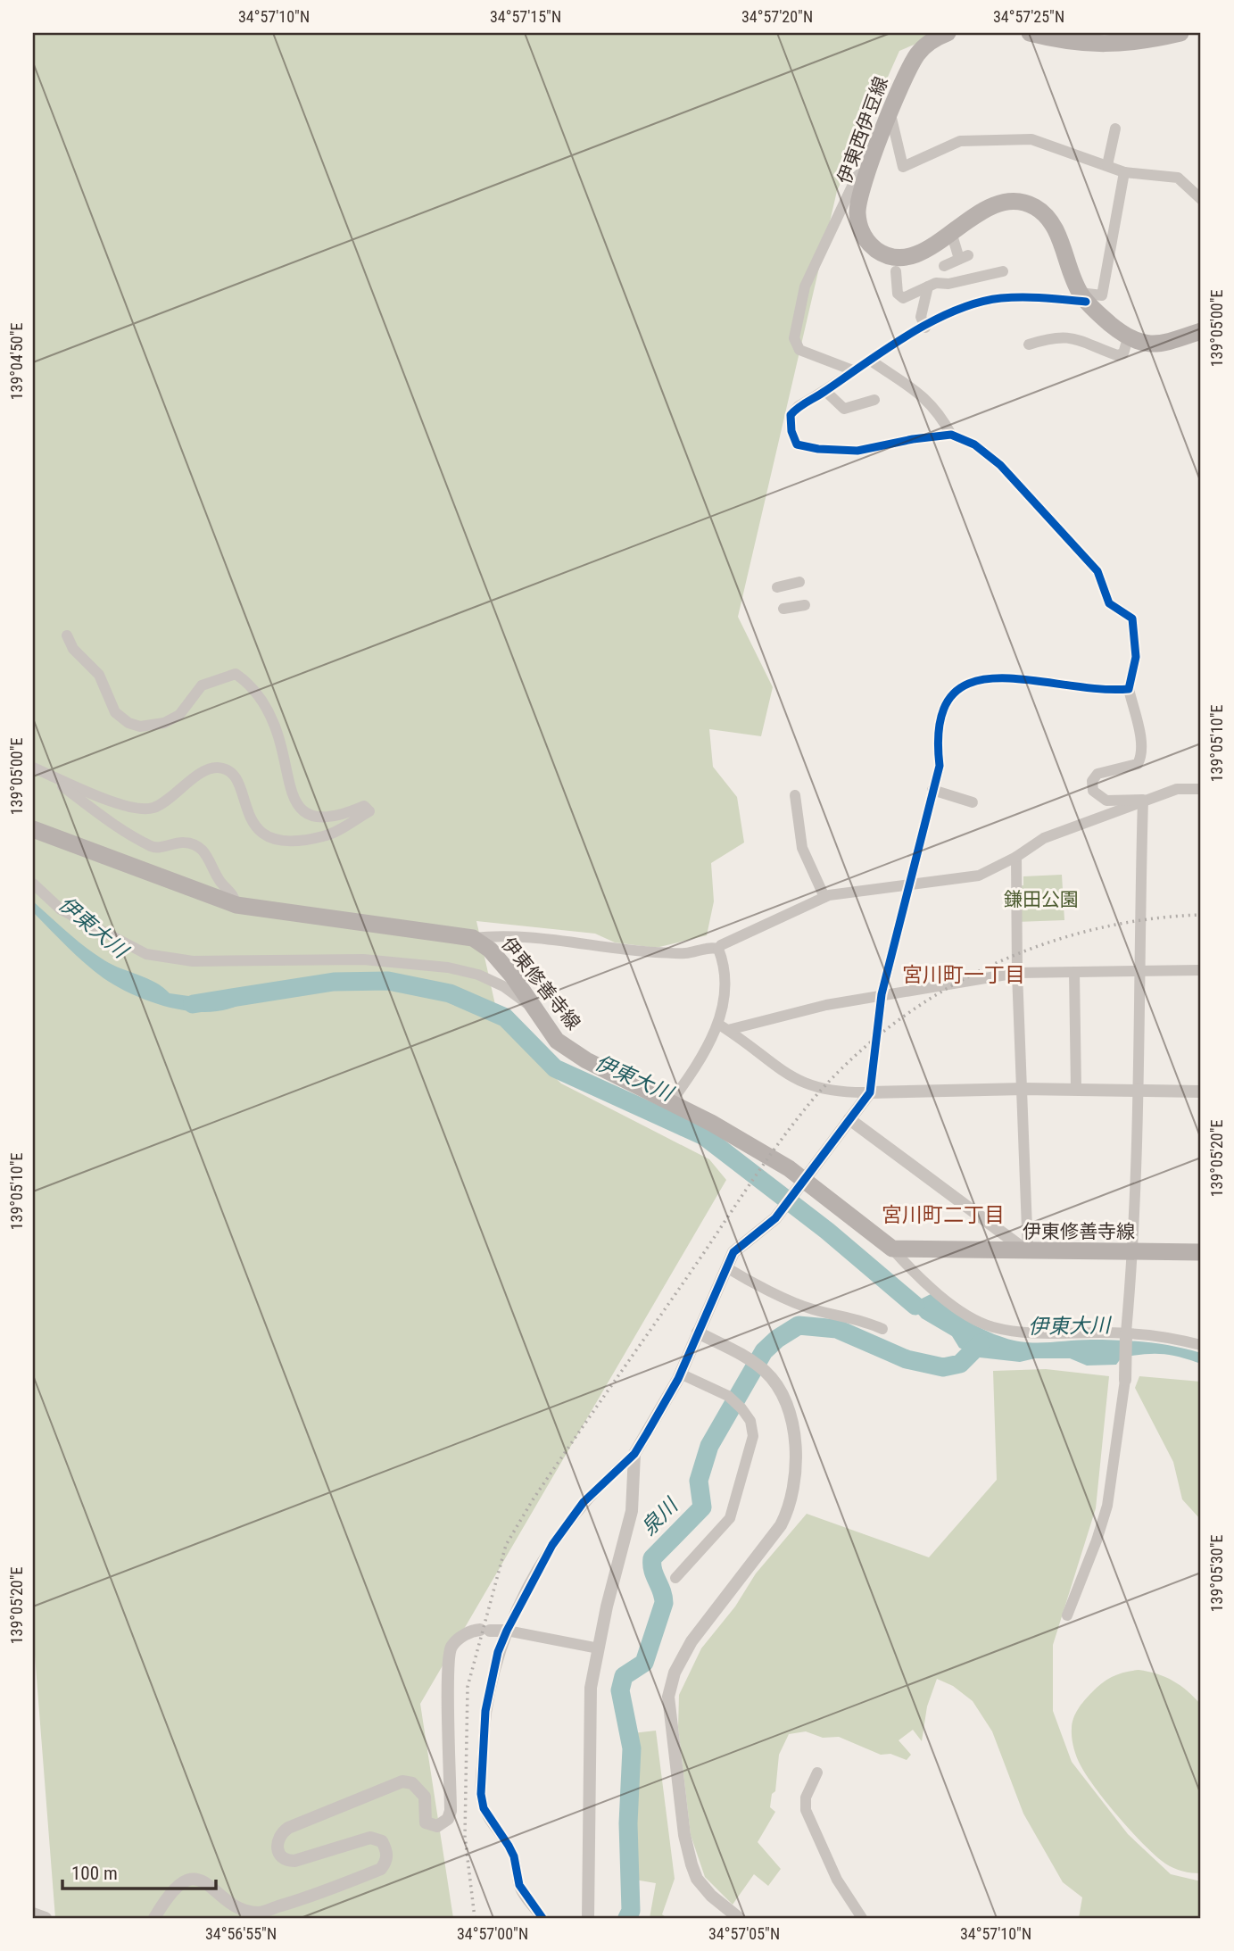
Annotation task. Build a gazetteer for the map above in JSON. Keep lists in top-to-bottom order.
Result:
{
  "streets": {
    "main road": ["伊東西伊豆線", "伊東修善寺線"]
  },
  "districts": ["宮川町一丁目", "宮川町二丁目"],
  "water": ["伊東大川", "泉川"],
  "parks": ["鎌田公園"],
  "scale_bar": "100 m",
  "coordinates": [
    "34°57'10\"N",
    "34°57'15\"N",
    "34°57'20\"N",
    "34°57'25\"N",
    "139°05'00\"E",
    "139°04'50\"E",
    "139°05'10\"E",
    "139°05'20\"E",
    "139°05'30\"E",
    "34°56'55\"N",
    "34°57'00\"N",
    "34°57'05\"N"
  ]
}
